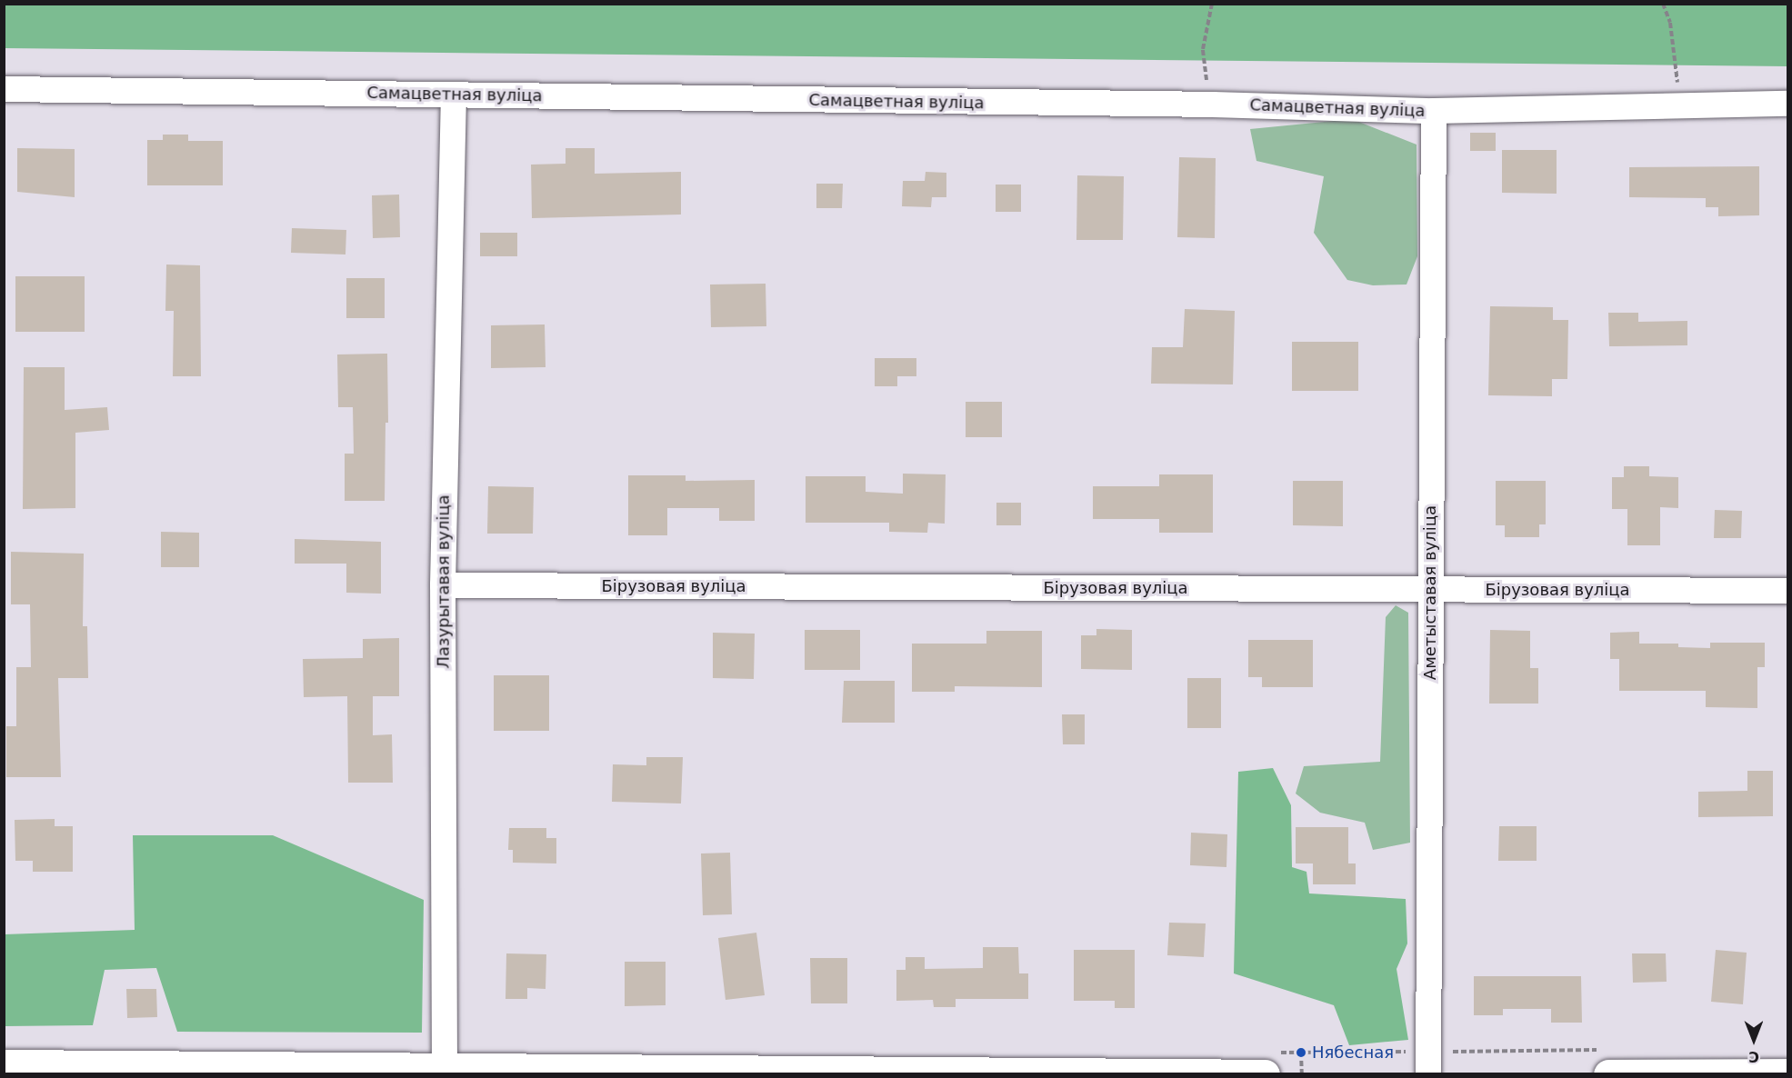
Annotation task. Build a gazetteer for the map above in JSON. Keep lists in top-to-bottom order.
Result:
{
  "streets": {
    "street": [
      "Самацветная вуліца",
      "Лазурытавая вуліца",
      "Бірузовая вуліца",
      "Аметыставая вуліца"
    ]
  },
  "crossings": [
    ["Самацветная вуліца", "Лазурытавая вуліца"],
    ["Самацветная вуліца", "Аметыставая вуліца"],
    ["Лазурытавая вуліца", "Бірузовая вуліца"],
    ["Бірузовая вуліца", "Аметыставая вуліца"]
  ],
  "places": ["Нябесная"],
  "north": "bottom"
}
